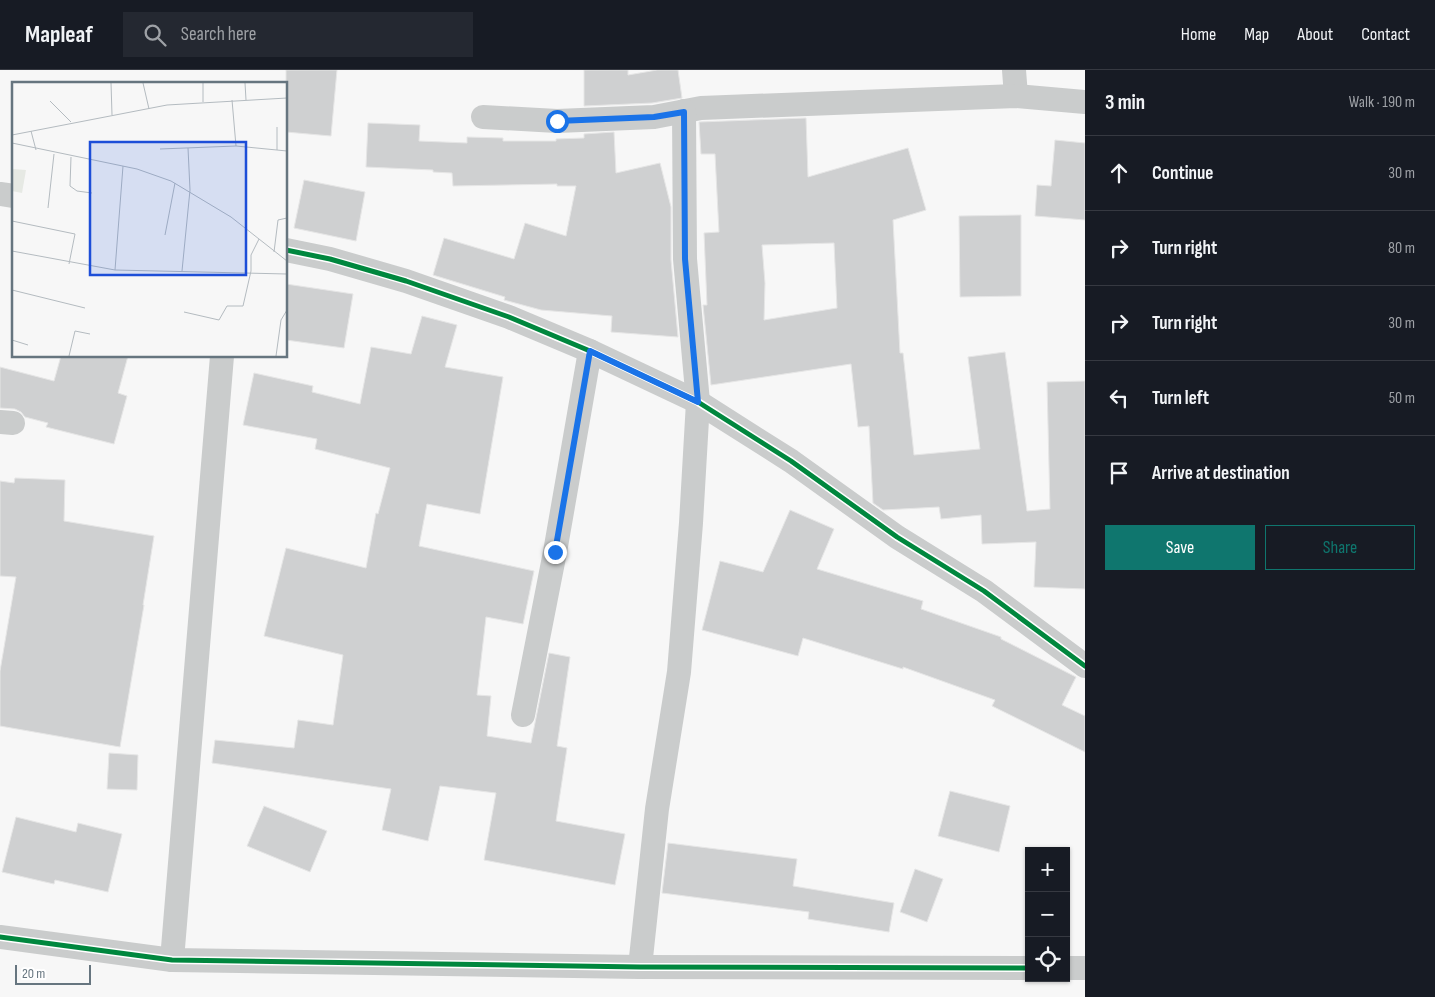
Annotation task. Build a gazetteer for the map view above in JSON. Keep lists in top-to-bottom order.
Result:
{
  "scale_bar": "20 m",
  "page": {
    "header": "Mapleaf",
    "search": "Search here",
    "nav": [
      "Home",
      "Map",
      "About",
      "Contact"
    ],
    "heading": ["3 min", "Walk · 190 m"],
    "list": [
      ["Continue", "30 m"],
      ["Turn right", "80 m"],
      ["Turn right", "30 m"],
      ["Turn left", "50 m"],
      "Arrive at destination"
    ],
    "buttons": ["Save", "Share"],
    "map_buttons": ["+", "−"],
    "scale": "20 m"
  }
}
